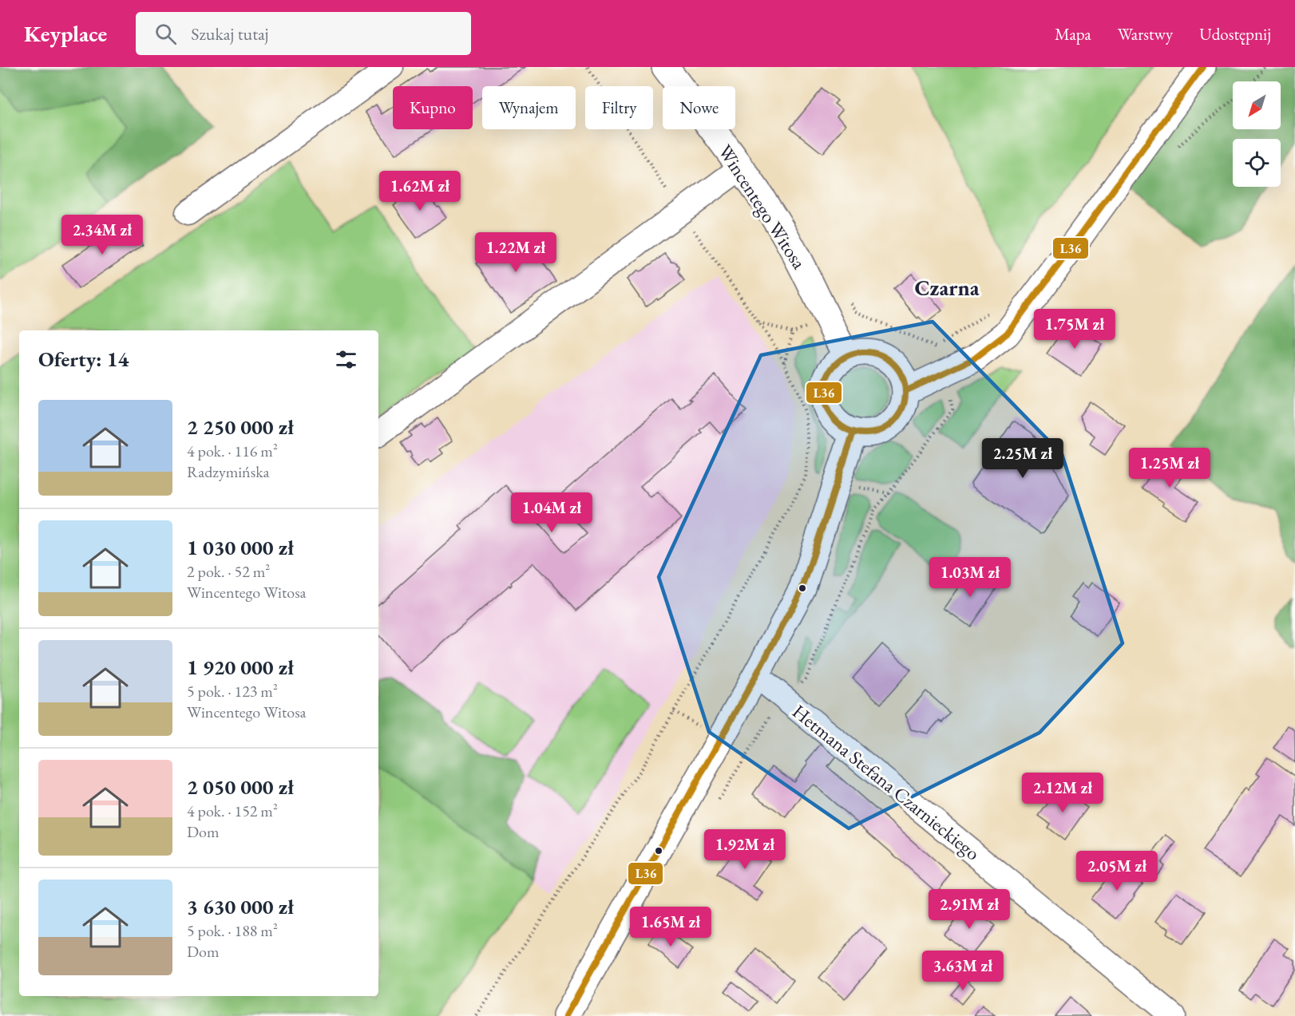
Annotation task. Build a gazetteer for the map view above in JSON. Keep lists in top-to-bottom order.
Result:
{
  "streets": {
    "main road": ["Wincentego Witosa"],
    "street": ["Hetmana Stefana Czarnieckiego"]
  },
  "districts": ["Czarna"],
  "lines": ["transit line L36"],
  "north": "bottom left",
  "page": {
    "header": "Keyplace",
    "search": "Szukaj tutaj",
    "nav": ["Mapa", "Warstwy", "Udostępnij"],
    "chip": [
      "Kupno",
      "Wynajem",
      "Filtry",
      "Nowe"
    ],
    "price": [
      "1.62M zł",
      "2.34M zł",
      "1.22M zł",
      "1.75M zł",
      "2.25M zł",
      "1.25M zł",
      "1.04M zł",
      "1.03M zł",
      "2.12M zł",
      "1.92M zł",
      "2.05M zł",
      "2.91M zł",
      "1.65M zł",
      "3.63M zł"
    ],
    "heading": "Oferty: 14",
    "list": [
      {
        "name": "2 250 000 zł",
        "note": "4 pok. · 116 m² · Radzymińska"
      },
      {
        "name": "1 030 000 zł",
        "note": "2 pok. · 52 m² · Wincentego Witosa"
      },
      {
        "name": "1 920 000 zł",
        "note": "5 pok. · 123 m² · Wincentego Witosa"
      },
      {
        "name": "2 050 000 zł",
        "note": "4 pok. · 152 m² · Dom"
      },
      {
        "name": "3 630 000 zł",
        "note": "5 pok. · 188 m² · Dom"
      }
    ]
  }
}
